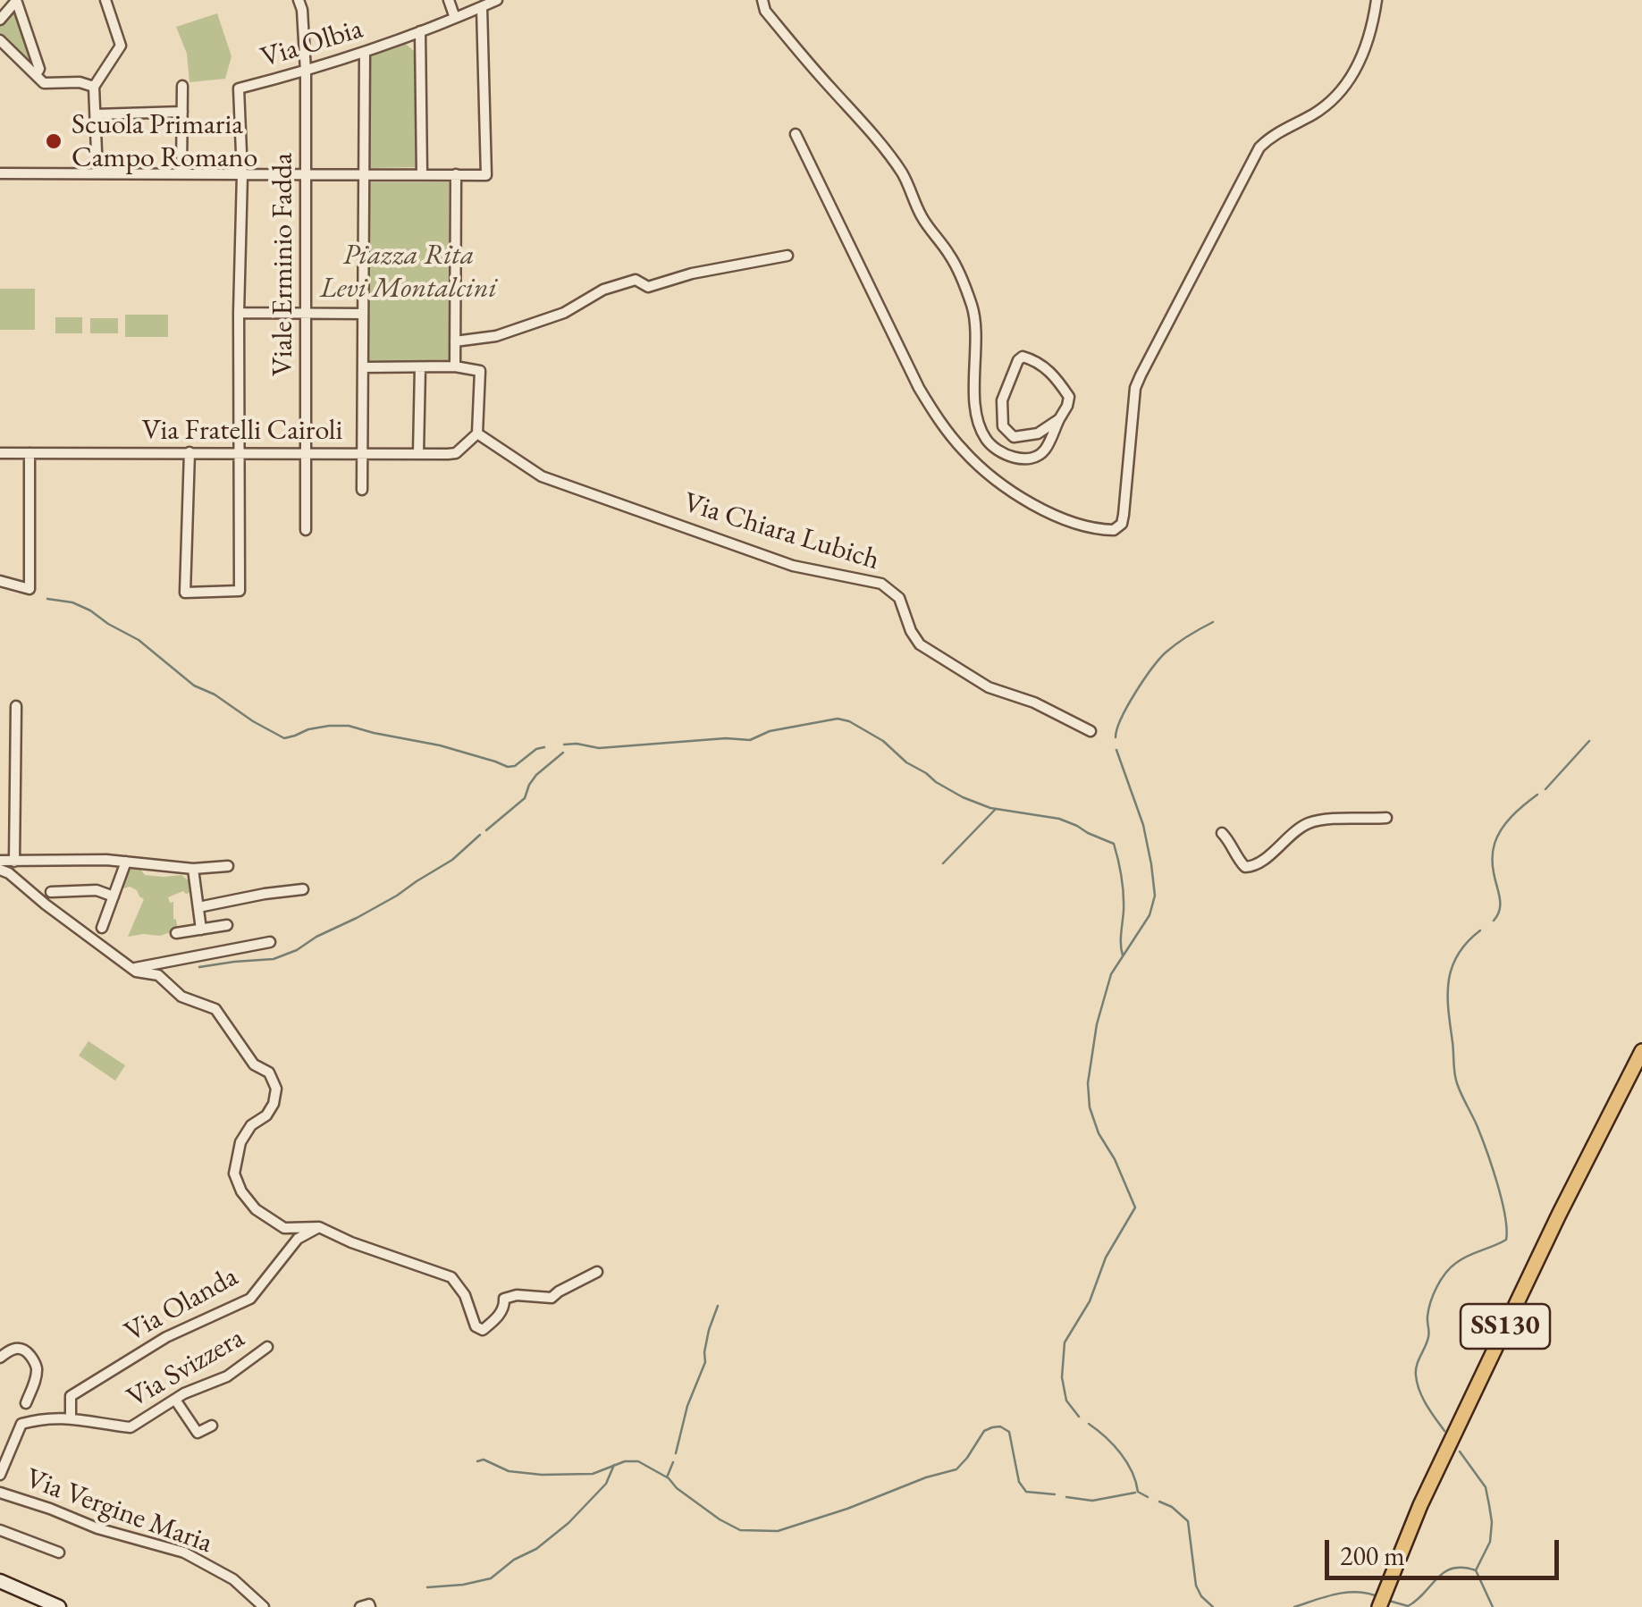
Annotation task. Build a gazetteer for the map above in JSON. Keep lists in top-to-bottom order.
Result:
{
  "streets": {
    "highway": ["SS130"],
    "street": [
      "Via Olbia",
      "Viale Erminio Fadda",
      "Via Fratelli Cairoli",
      "Via Chiara Lubich",
      "Via Olanda",
      "Via Svizzera",
      "Via Vergine Maria"
    ]
  },
  "crossings": [
    ["Via Olbia", "Viale Erminio Fadda"],
    ["Viale Erminio Fadda", "Via Fratelli Cairoli"],
    ["Via Fratelli Cairoli", "Via Chiara Lubich"],
    ["Via Olanda", "Via Svizzera"]
  ],
  "parks": ["Piazza Rita Levi Montalcini"],
  "places": ["Scuola Primaria Campo Romano"],
  "scale_bar": "200 m"
}
